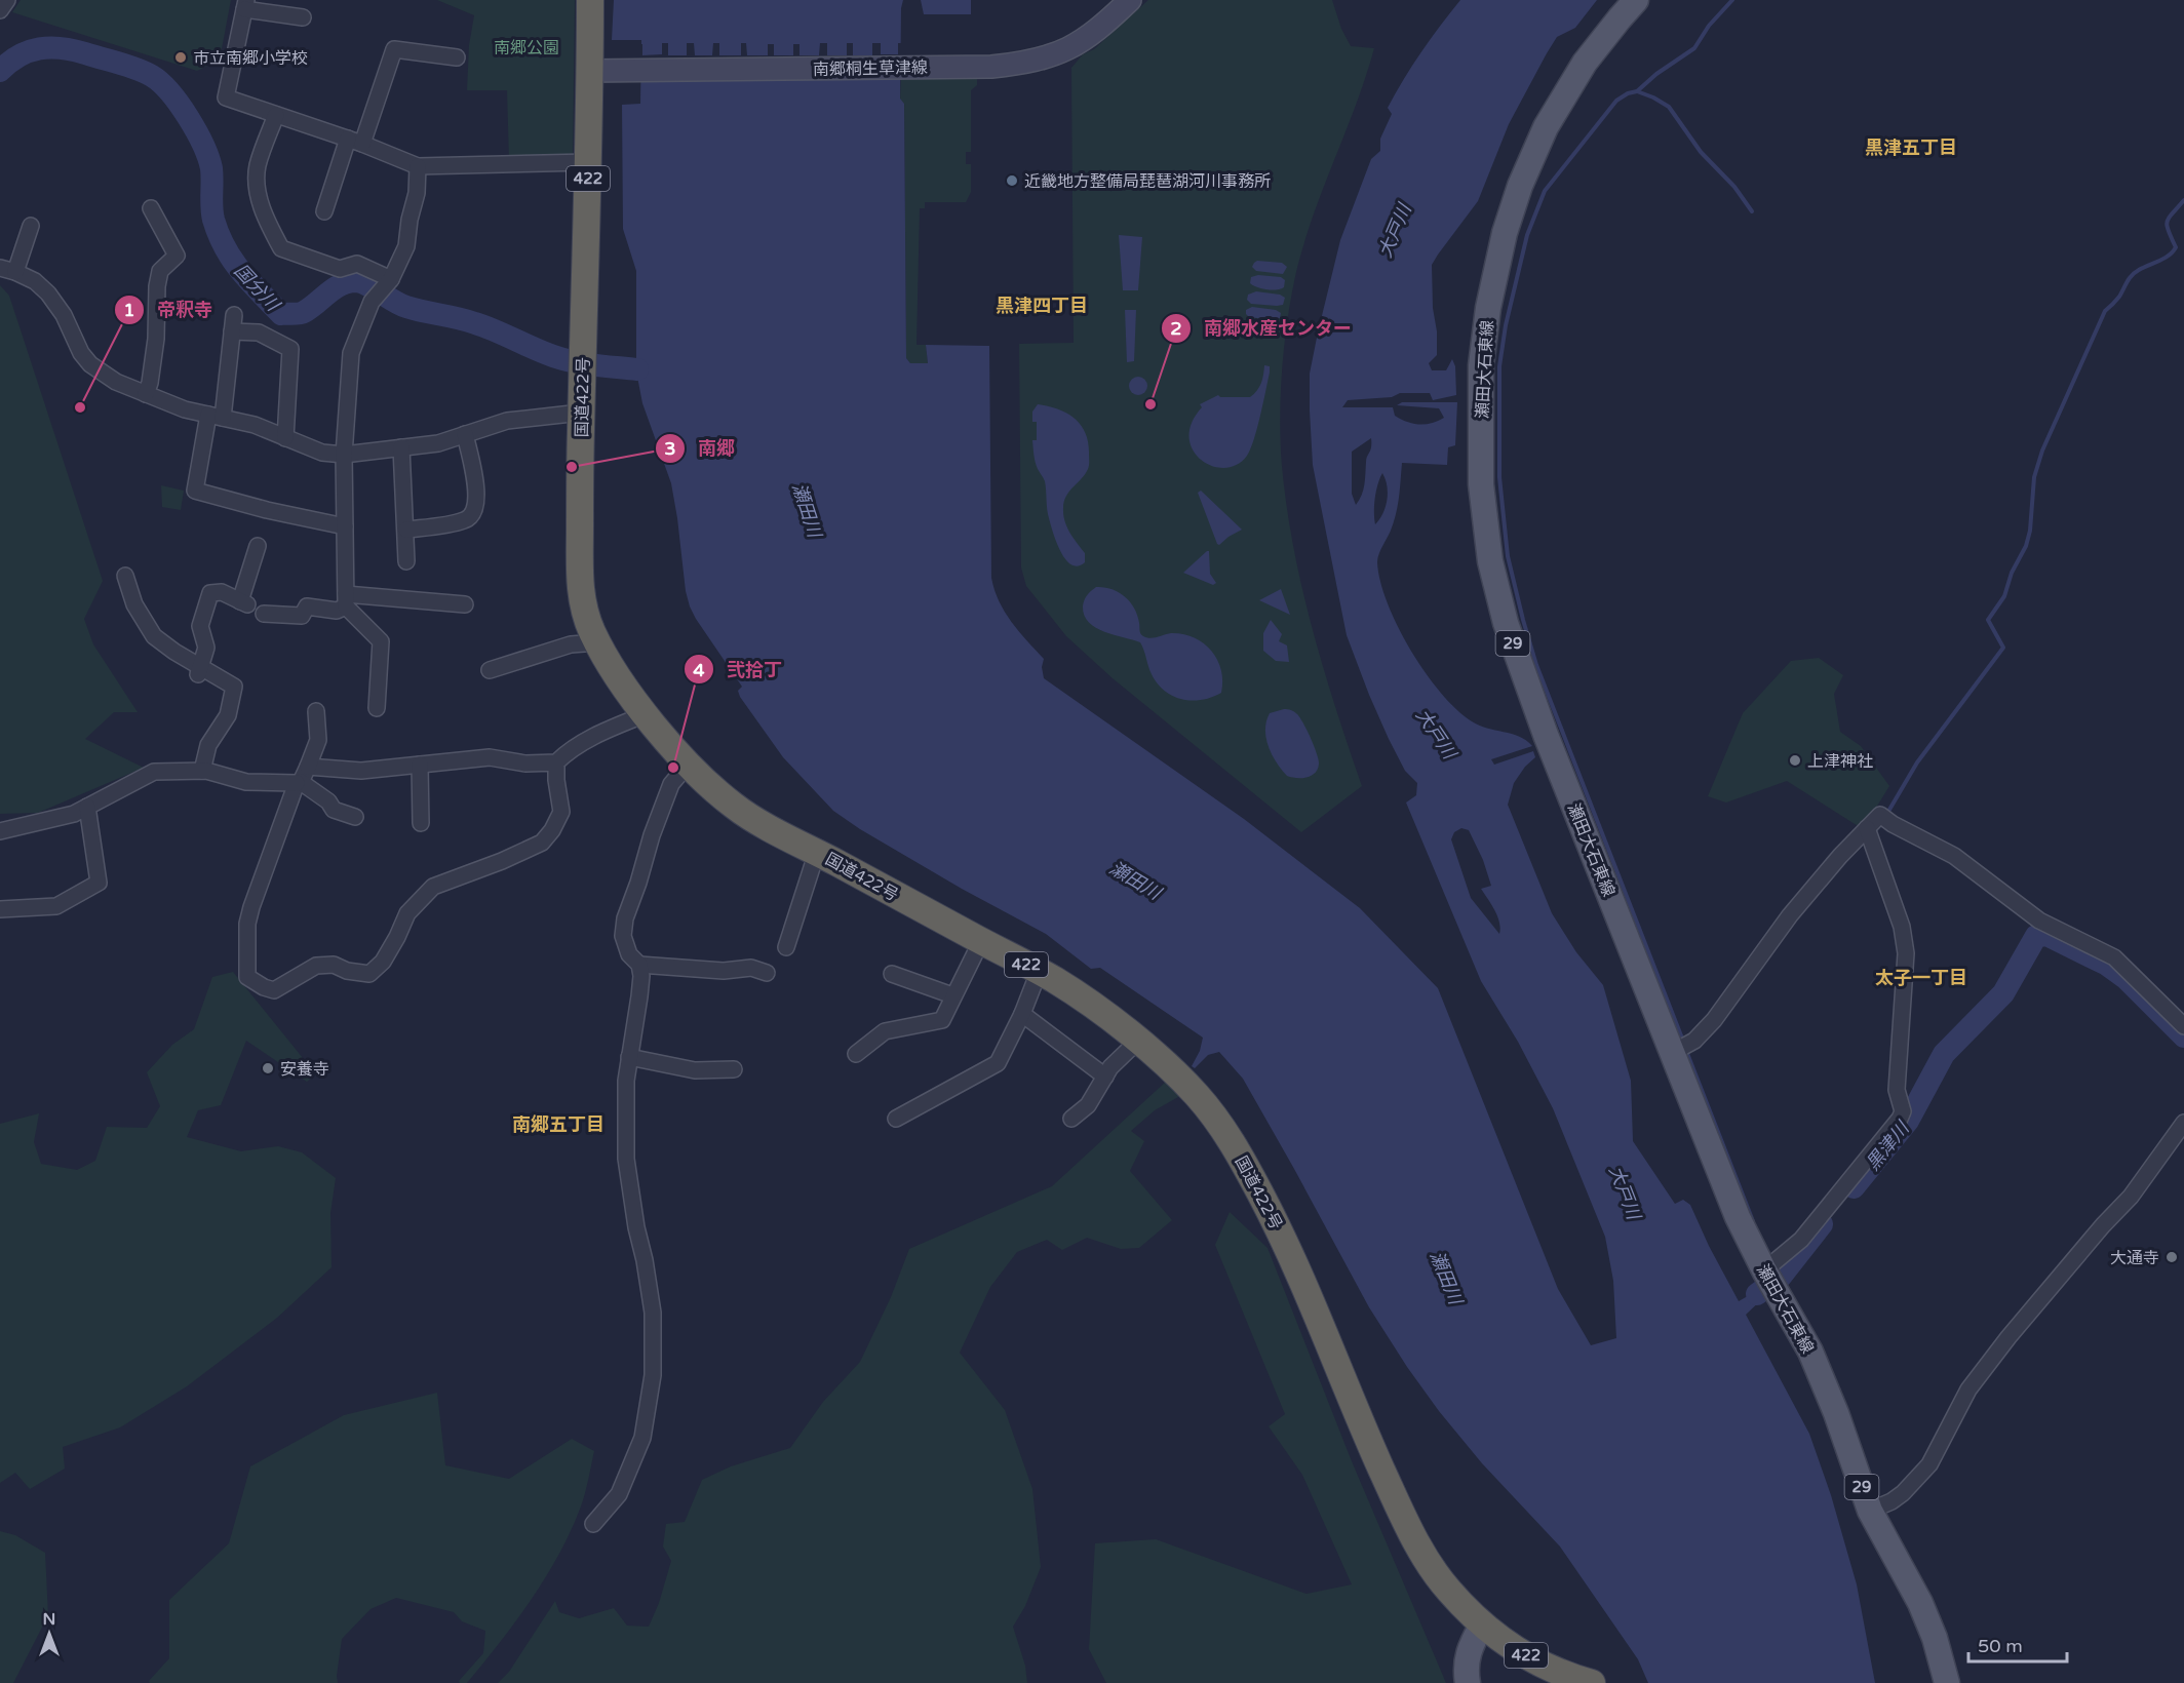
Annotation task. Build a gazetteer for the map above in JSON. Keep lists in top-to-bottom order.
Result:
{
  "streets": {
    "highway": ["422", "国道422号"],
    "main road": ["南郷桐生草津線", "瀬田大石東線", "29"]
  },
  "crossings": [
    ["南郷桐生草津線", "国道422号"],
    ["422", "国道422号"]
  ],
  "districts": [
    "黒津五丁目",
    "黒津四丁目",
    "太子一丁目",
    "南郷五丁目"
  ],
  "water": [
    "大戸川",
    "国分川",
    "瀬田川",
    "黒津川"
  ],
  "parks": ["南郷公園"],
  "places": [
    "市立南郷小学校",
    "近畿地方整備局琵琶湖河川事務所",
    "南郷水産センター",
    "帝釈寺",
    "南郷",
    "上津神社",
    "弐拾丁",
    "安養寺",
    "大通寺"
  ],
  "scale_bar": "50 m",
  "north": "top"
}
